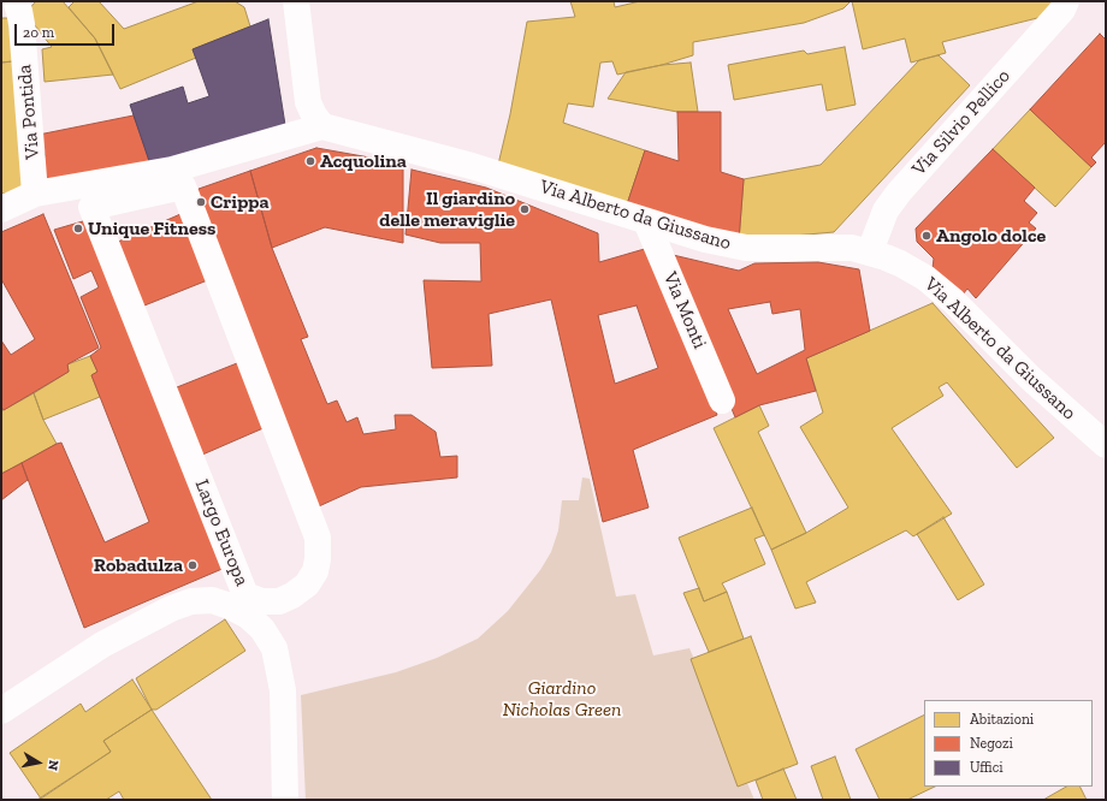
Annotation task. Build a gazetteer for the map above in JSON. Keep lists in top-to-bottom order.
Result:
{
  "streets": {
    "street": [
      "Via Pontida",
      "Via Silvio Pellico",
      "Via Alberto da Giussano",
      "Via Monti",
      "Largo Europa"
    ]
  },
  "crossings": [
    ["Via Silvio Pellico", "Via Alberto da Giussano"],
    ["Via Alberto da Giussano", "Via Monti"]
  ],
  "parks": ["Giardino Nicholas Green"],
  "places": [
    "Acquolina",
    "Crippa",
    "Il giardino delle meraviglie",
    "Unique Fitness",
    "Angolo dolce",
    "Robadulza"
  ],
  "legend": ["Abitazioni", "Negozi", "Uffici"],
  "scale_bar": "20 m",
  "north": "right"
}
